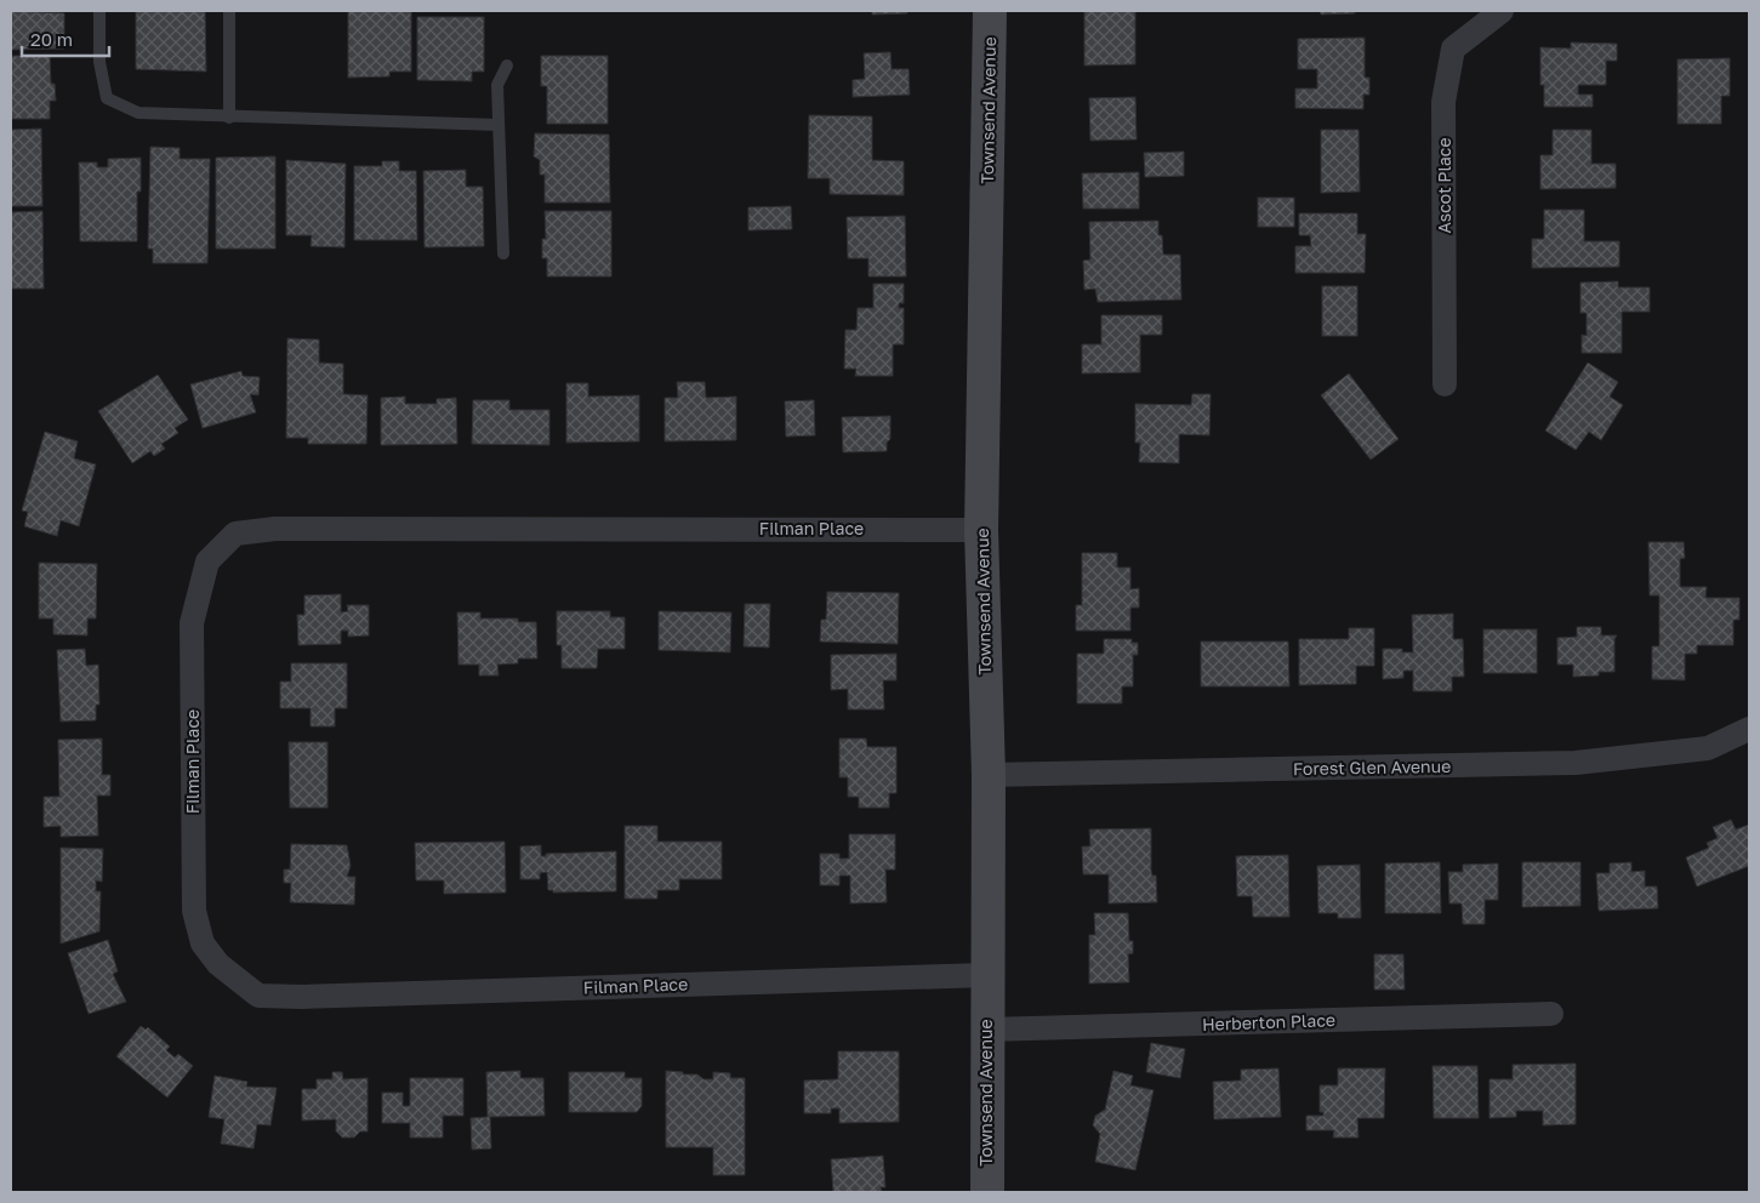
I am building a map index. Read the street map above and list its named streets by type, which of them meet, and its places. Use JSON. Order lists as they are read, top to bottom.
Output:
{
  "streets": {
    "street": [
      "Townsend Avenue",
      "Ascot Place",
      "Filman Place",
      "Forest Glen Avenue",
      "Herberton Place"
    ]
  },
  "crossings": [
    ["Townsend Avenue", "Filman Place"],
    ["Townsend Avenue", "Forest Glen Avenue"],
    ["Townsend Avenue", "Herberton Place"]
  ],
  "scale_bar": "20 m"
}
